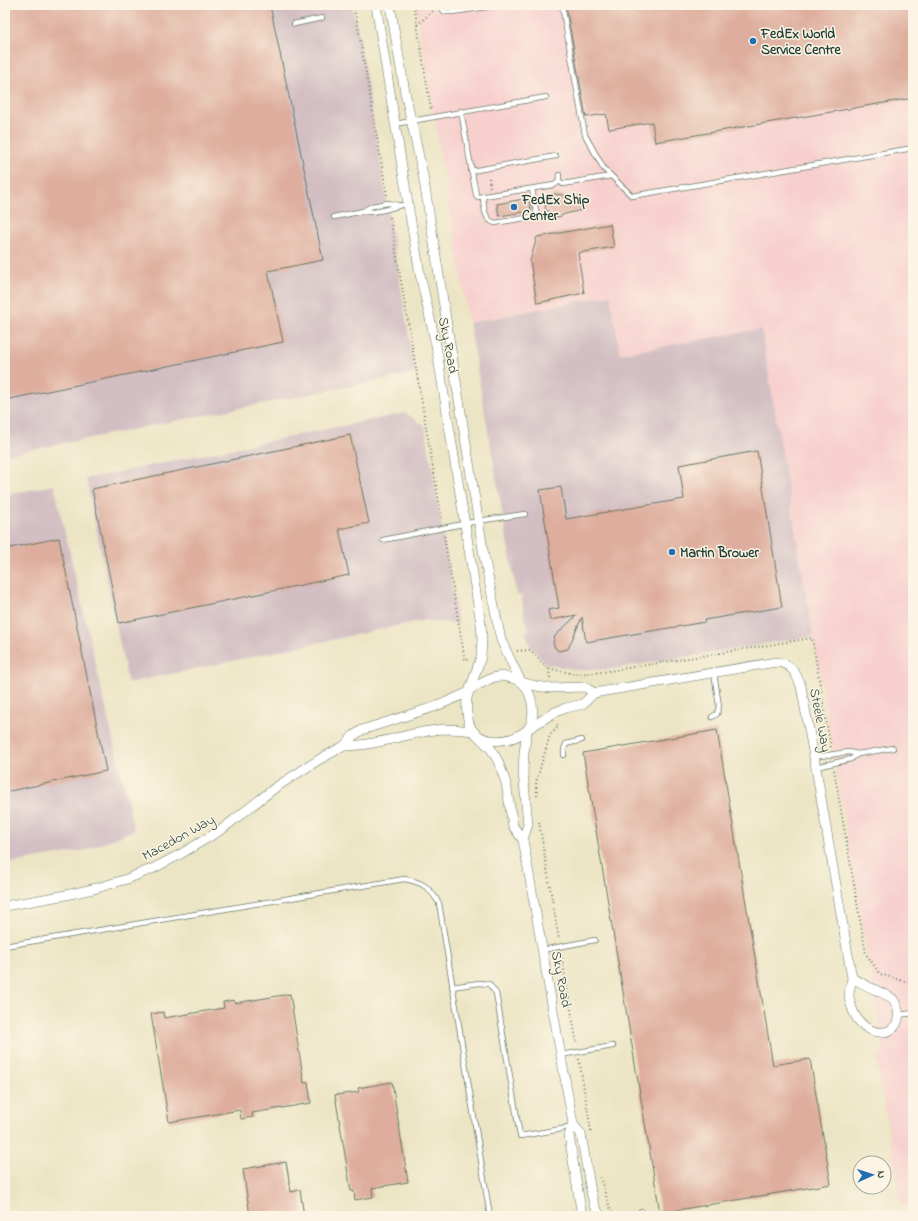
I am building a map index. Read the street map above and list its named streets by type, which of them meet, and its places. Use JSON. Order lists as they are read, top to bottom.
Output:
{
  "streets": {
    "street": ["Sky Road", "Steele Way", "Macedon Way"]
  },
  "crossings": [
    ["Sky Road", "Steele Way"],
    ["Sky Road", "Macedon Way"],
    ["Steele Way", "Macedon Way"]
  ],
  "places": ["FedEx World Service Centre", "FedEx Ship Center", "Martin Brower"],
  "north": "right"
}
